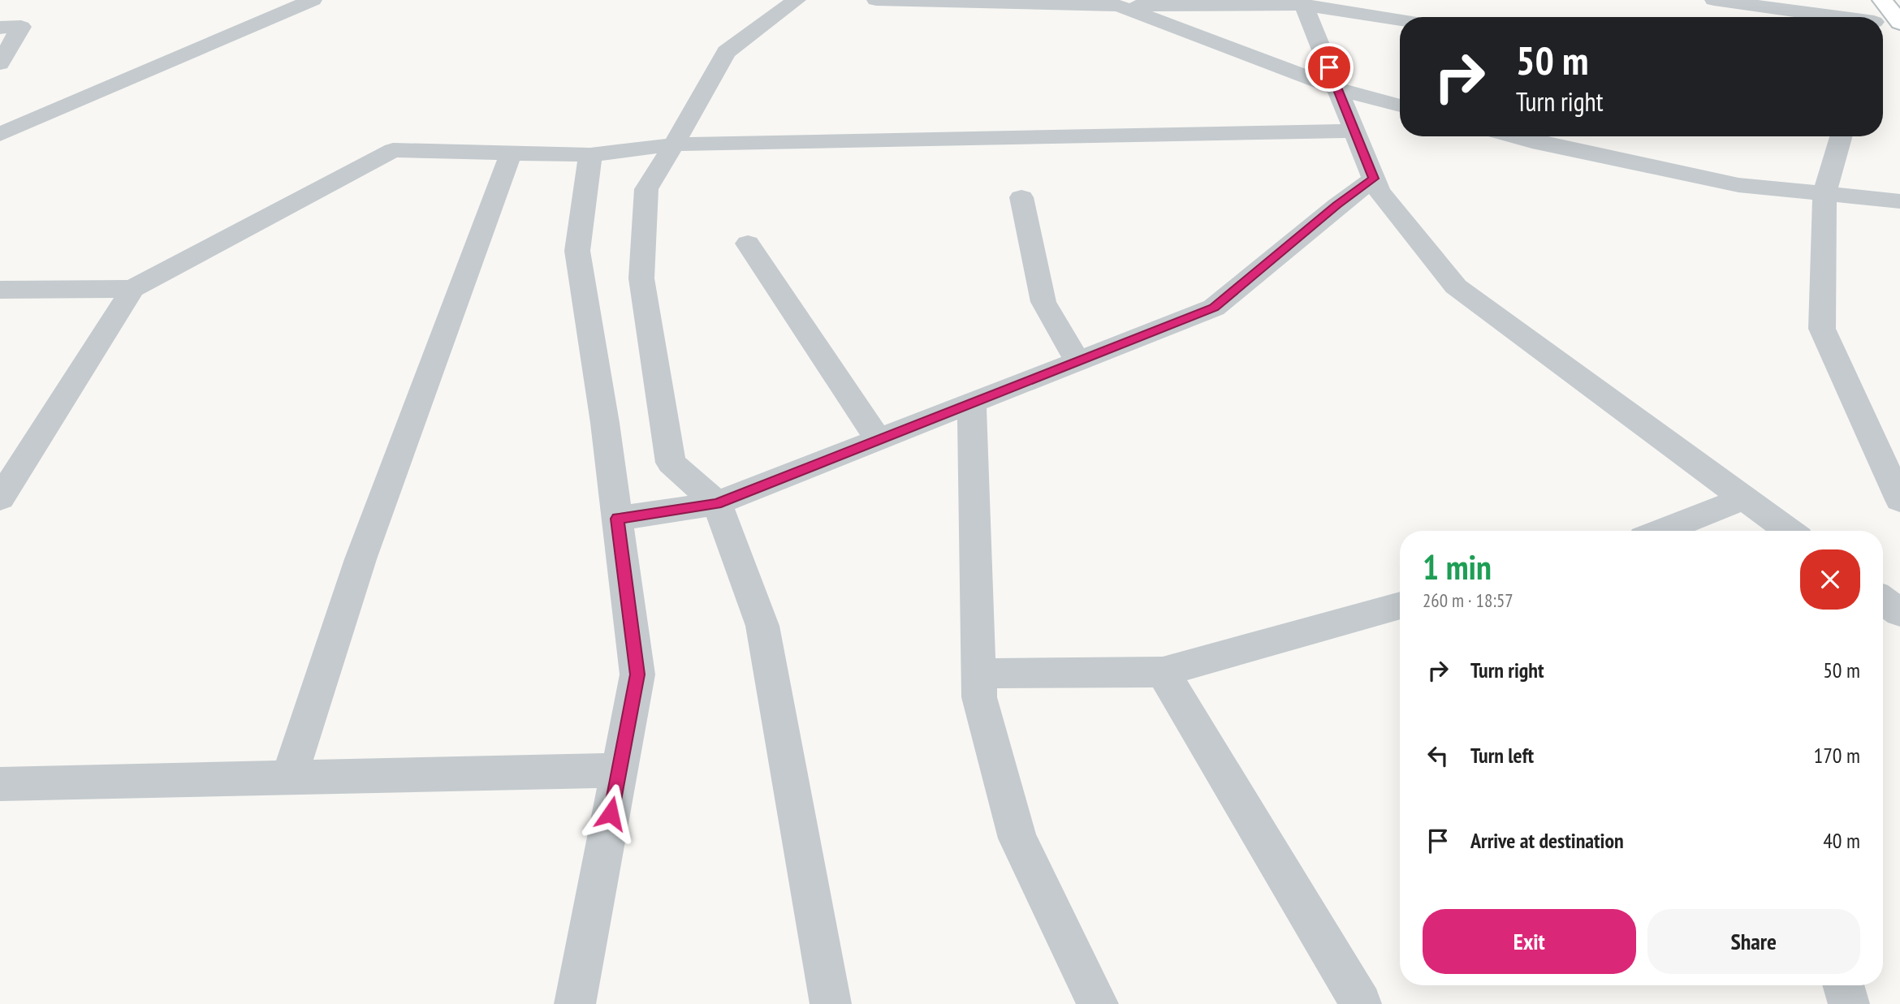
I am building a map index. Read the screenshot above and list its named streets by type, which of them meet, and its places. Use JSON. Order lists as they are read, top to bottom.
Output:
{
  "page": {
    "turn": ["50 m", "Turn right"],
    "heading": ["1 min", "260 m · 18:57"],
    "list": [
      {
        "name": "Turn right",
        "value": "50 m"
      },
      {
        "name": "Turn left",
        "value": "170 m"
      },
      {
        "name": "Arrive at destination",
        "value": "40 m"
      }
    ],
    "buttons": ["Exit", "Share"]
  }
}
